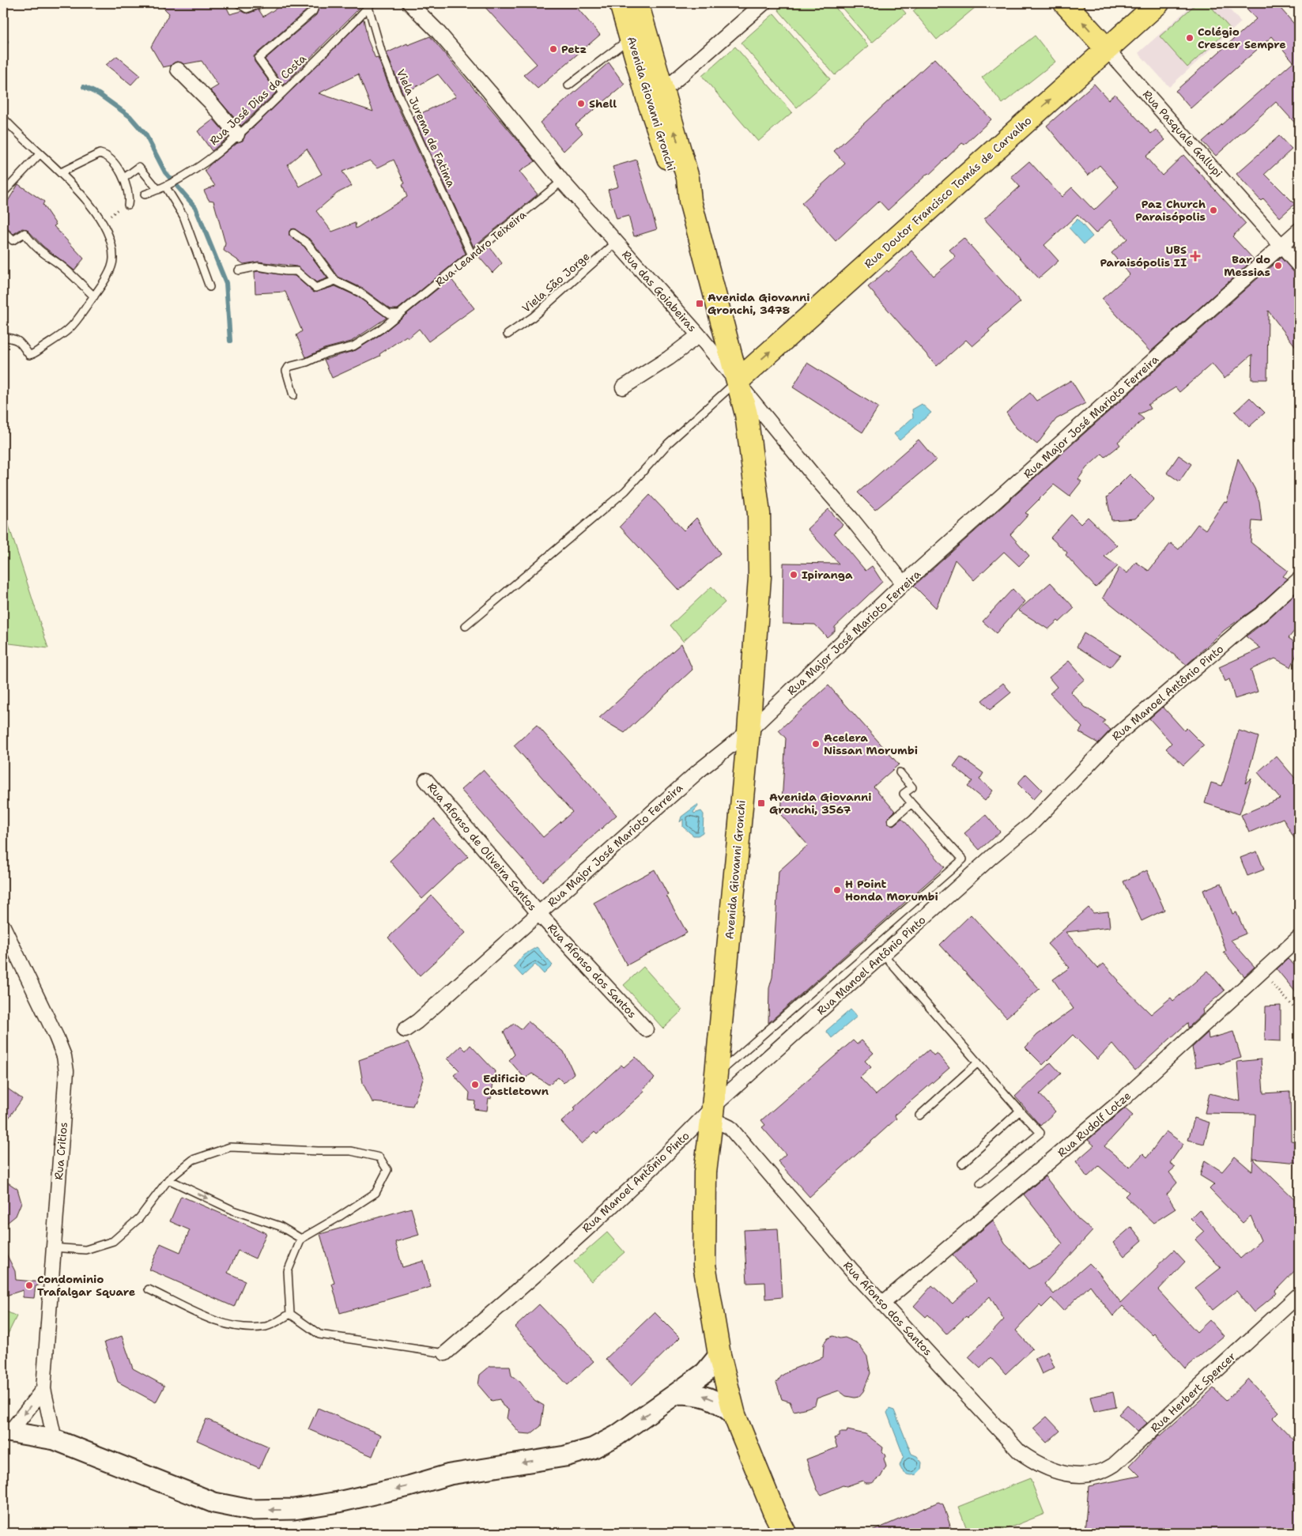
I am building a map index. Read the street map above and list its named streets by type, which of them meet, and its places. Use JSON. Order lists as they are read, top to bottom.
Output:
{
  "streets": {
    "main road": ["Avenida Giovanni Gronchi", "Rua Pasquale Gallupi", "Rua Doutor Francisco Tomás de Carvalho"],
    "street": [
      "Rua das Goiabeiras",
      "Rua Major José Marioto Ferreira",
      "Rua Manoel Antônio Pinto",
      "Rua Afonso de Oliveira Santos",
      "Rua Afonso dos Santos",
      "Rua Rudolf Lotze",
      "Rua Critios",
      "Rua Herbert Spencer"
    ],
    "lane": [
      "Rua José Dias da Costa",
      "Viela Jurema de Fatima",
      "Rua Leandro Teixeira",
      "Viela São Jorge"
    ]
  },
  "crossings": [
    ["Rua José Dias da Costa", "Viela Jurema de Fatima"],
    ["Avenida Giovanni Gronchi", "Rua Doutor Francisco Tomás de Carvalho"],
    ["Avenida Giovanni Gronchi", "Rua das Goiabeiras"],
    ["Avenida Giovanni Gronchi", "Rua Major José Marioto Ferreira"],
    ["Avenida Giovanni Gronchi", "Rua Manoel Antônio Pinto"],
    ["Avenida Giovanni Gronchi", "Rua Afonso dos Santos"],
    ["Viela Jurema de Fatima", "Rua Leandro Teixeira"],
    ["Rua Pasquale Gallupi", "Rua Doutor Francisco Tomás de Carvalho"],
    ["Rua Pasquale Gallupi", "Rua Major José Marioto Ferreira"],
    ["Rua Doutor Francisco Tomás de Carvalho", "Rua das Goiabeiras"],
    ["Rua Leandro Teixeira", "Rua das Goiabeiras"],
    ["Viela São Jorge", "Rua das Goiabeiras"],
    ["Rua das Goiabeiras", "Rua Major José Marioto Ferreira"],
    ["Rua Major José Marioto Ferreira", "Rua Afonso de Oliveira Santos"],
    ["Rua Major José Marioto Ferreira", "Rua Afonso dos Santos"],
    ["Rua Manoel Antônio Pinto", "Rua Afonso dos Santos"],
    ["Rua Afonso de Oliveira Santos", "Rua Afonso dos Santos"],
    ["Rua Afonso dos Santos", "Rua Rudolf Lotze"],
    ["Rua Afonso dos Santos", "Rua Herbert Spencer"]
  ],
  "one_way": ["Rua Doutor Francisco Tomás de Carvalho"],
  "places": {
    "other": [
      "Colégio Crescer Sempre",
      "Petz",
      "Shell",
      "Paz Church Paraisópolis",
      "Bar do Messias",
      "Ipiranga",
      "Acelera Nissan Morumbi",
      "H Point Honda Morumbi",
      "Edificio Castletown",
      "Condominio Trafalgar Square"
    ],
    "health": ["UBS Paraisópolis II"],
    "transit": ["Avenida Giovanni Gronchi, 3478", "Avenida Giovanni Gronchi, 3567"]
  }
}
